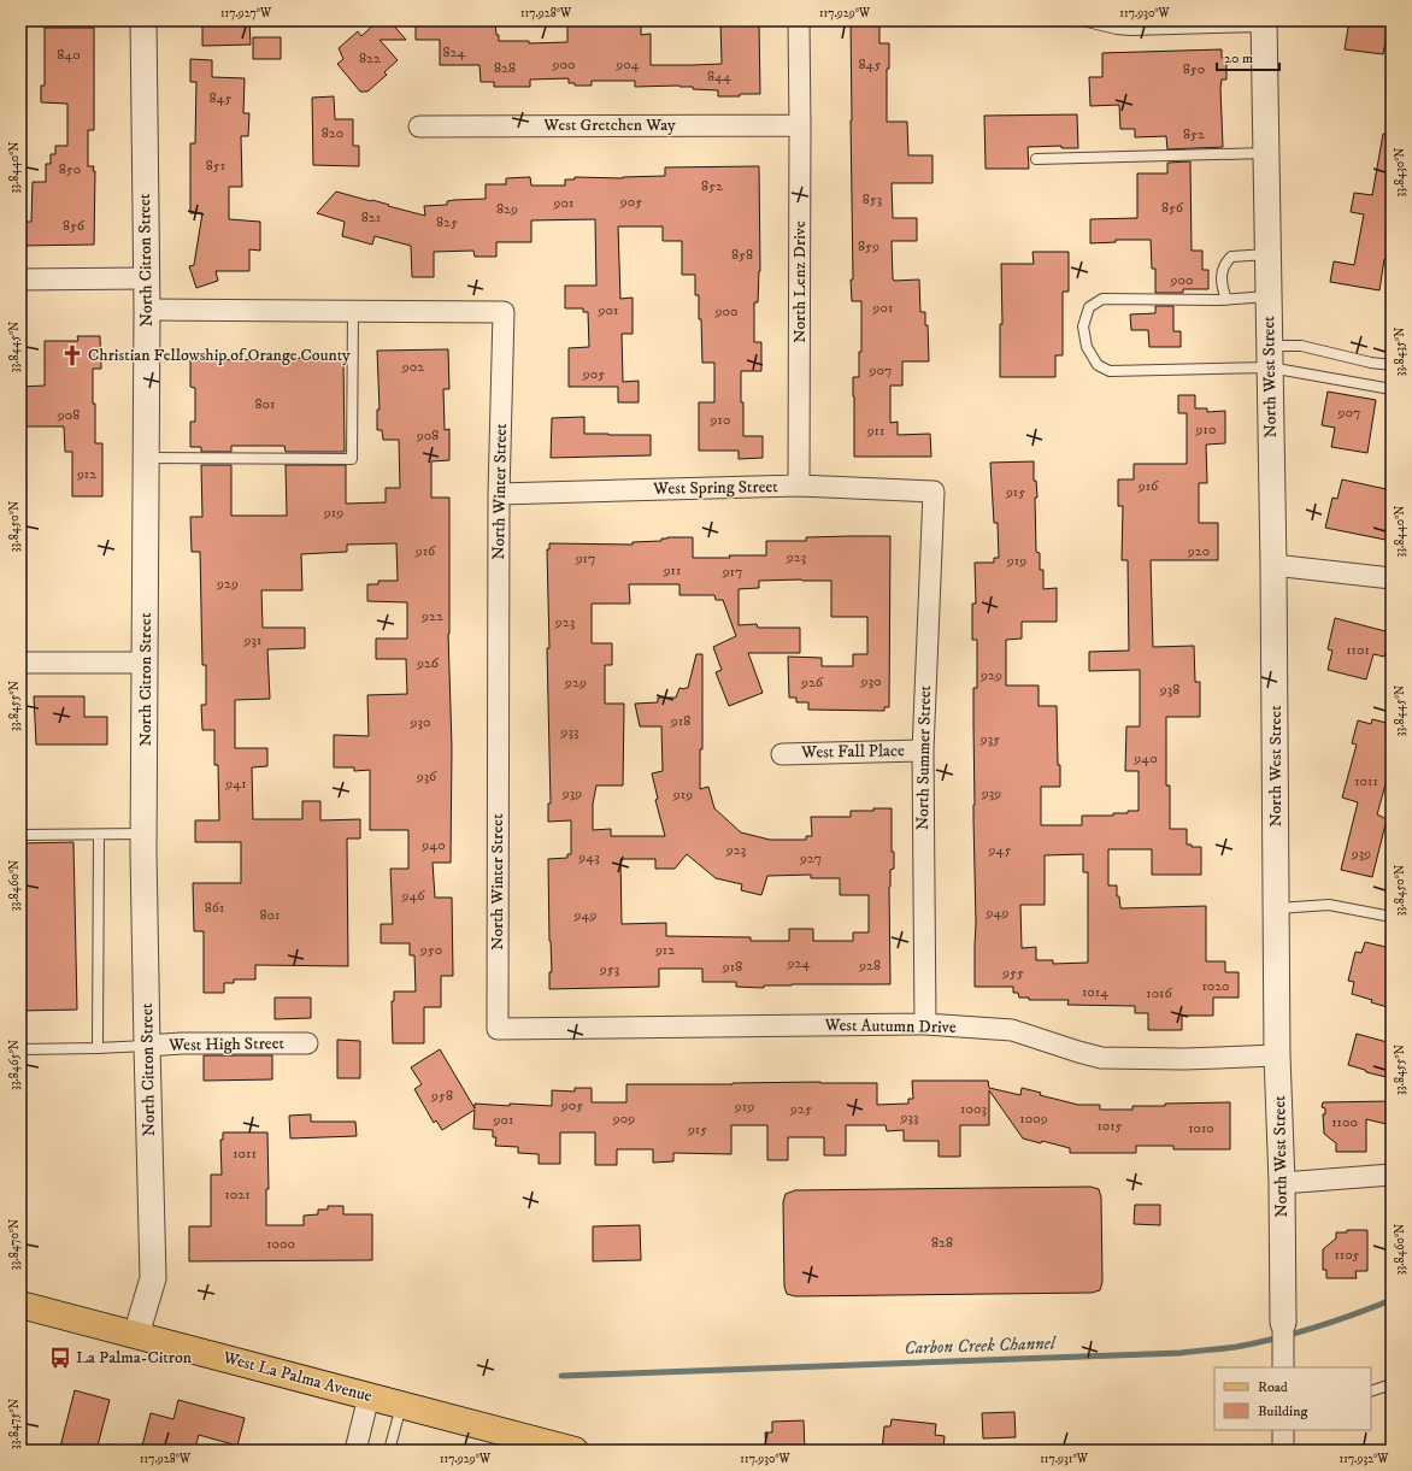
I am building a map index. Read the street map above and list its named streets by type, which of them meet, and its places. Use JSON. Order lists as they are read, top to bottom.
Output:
{
  "streets": {
    "main road": ["West La Palma Avenue"],
    "street": [
      "West Gretchen Way",
      "North Citron Street",
      "North Lenz Drive",
      "North West Street",
      "West Spring Street",
      "North Winter Street",
      "West Fall Place",
      "North Summer Street",
      "West Autumn Drive",
      "West High Street"
    ]
  },
  "crossings": [
    ["West Gretchen Way", "North Lenz Drive"],
    ["North Citron Street", "North Winter Street"],
    ["North Citron Street", "West High Street"],
    ["North Citron Street", "West La Palma Avenue"],
    ["North Lenz Drive", "West Spring Street"],
    ["North West Street", "West Autumn Drive"],
    ["West Spring Street", "North Winter Street"],
    ["West Spring Street", "North Summer Street"],
    ["North Winter Street", "West Autumn Drive"],
    ["West Fall Place", "North Summer Street"],
    ["North Summer Street", "West Autumn Drive"]
  ],
  "water": ["Carbon Creek Channel"],
  "places": {
    "church": ["Christian Fellowship of Orange County"],
    "bus stop": ["La Palma-Citron"]
  },
  "house_numbers": [
    "824",
    "840",
    "822",
    "900",
    "904",
    "845",
    "828",
    "850",
    "844",
    "845",
    "820",
    "852",
    "851",
    "850",
    "852",
    "853",
    "905",
    "901",
    "856",
    "829",
    "821",
    "825",
    "856",
    "859",
    "858",
    "900",
    "901",
    "901",
    "900",
    "902",
    "907",
    "905",
    "801",
    "907",
    "908",
    "910",
    "910",
    "911",
    "908",
    "912",
    "916",
    "915",
    "919",
    "916",
    "920",
    "923",
    "917",
    "919",
    "911",
    "917",
    "929",
    "922",
    "923",
    "931",
    "1101",
    "926",
    "929",
    "930",
    "929",
    "926",
    "938",
    "918",
    "930",
    "933",
    "935",
    "940",
    "936",
    "1011",
    "941",
    "939",
    "939",
    "919",
    "940",
    "923",
    "945",
    "939",
    "943",
    "927",
    "946",
    "861",
    "949",
    "801",
    "949",
    "950",
    "912",
    "924",
    "928",
    "918",
    "953",
    "955",
    "1020",
    "1014",
    "1016",
    "958",
    "905",
    "919",
    "925",
    "1003",
    "933",
    "909",
    "1009",
    "901",
    "1100",
    "1015",
    "1010",
    "915",
    "1011",
    "1021",
    "828",
    "1000",
    "1105"
  ],
  "legend": ["Road", "Building"],
  "scale_bar": "20 m",
  "coordinates": [
    "117.927°W",
    "117.928°W",
    "117.929°W",
    "117.930°W",
    "33.8440°N",
    "33.8430°N",
    "33.8445°N",
    "33.8435°N",
    "33.8450°N",
    "33.8455°N",
    "33.8460°N",
    "33.8465°N",
    "33.8470°N",
    "33.8475°N",
    "117.931°W",
    "117.932°W"
  ]
}
